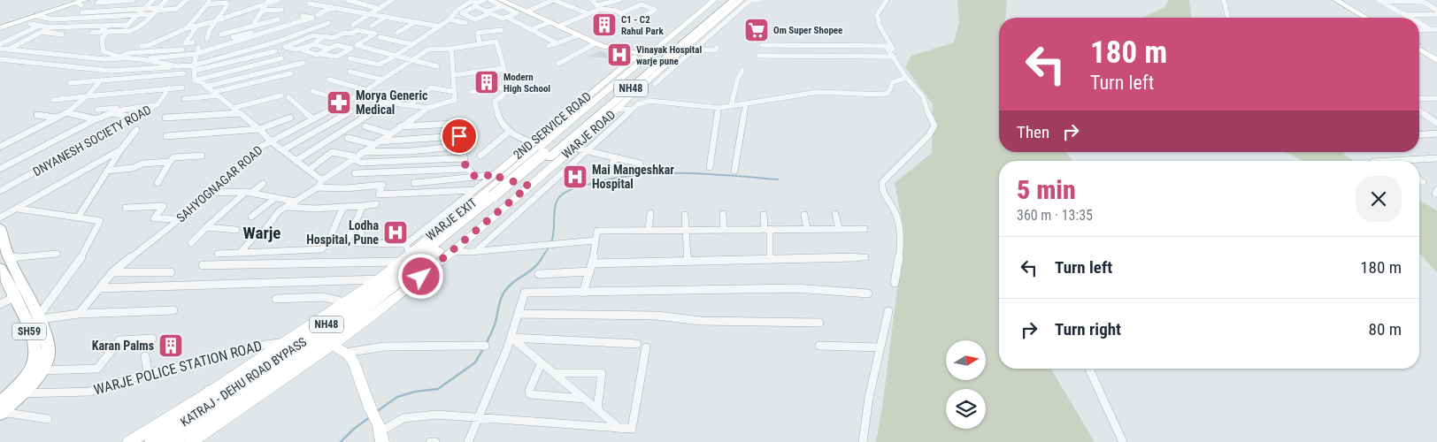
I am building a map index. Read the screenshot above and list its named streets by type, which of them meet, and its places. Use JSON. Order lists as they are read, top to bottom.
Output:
{
  "streets": {
    "highway": ["NH48", "KATRAJ - DEHU ROAD BYPASS"],
    "main road": ["SH59"],
    "street": [
      "2ND SERVICE ROAD",
      "WARJE ROAD",
      "DNYANESH SOCIETY ROAD",
      "SAHYOGNAGAR ROAD",
      "WARJE EXIT",
      "WARJE POLICE STATION ROAD"
    ]
  },
  "crossings": [
    ["2ND SERVICE ROAD", "WARJE ROAD"],
    ["2ND SERVICE ROAD", "WARJE EXIT"],
    ["WARJE ROAD", "WARJE EXIT"],
    ["WARJE ROAD", "KATRAJ - DEHU ROAD BYPASS"],
    ["WARJE EXIT", "WARJE POLICE STATION ROAD"],
    ["WARJE EXIT", "KATRAJ - DEHU ROAD BYPASS"],
    ["SH59", "WARJE POLICE STATION ROAD"]
  ],
  "districts": ["Warje"],
  "places": {
    "building": ["C1 - C2 Rahul Park", "Modern High School", "Karan Palms"],
    "supermarket": ["Om Super Shopee"],
    "hospital": ["Vinayak Hospital warje pune", "Mai Mangeshkar Hospital", "Lodha Hospital, Pune"],
    "pharmacy": ["Morya Generic Medical"]
  },
  "north": "right",
  "page": {
    "turn": ["180 m", "Turn left"],
    "then": "Then",
    "heading": ["5 min", "360 m · 13:35"],
    "list": [
      {
        "name": "Turn left",
        "value": "180 m"
      },
      {
        "name": "Turn right",
        "value": "80 m"
      }
    ]
  }
}
